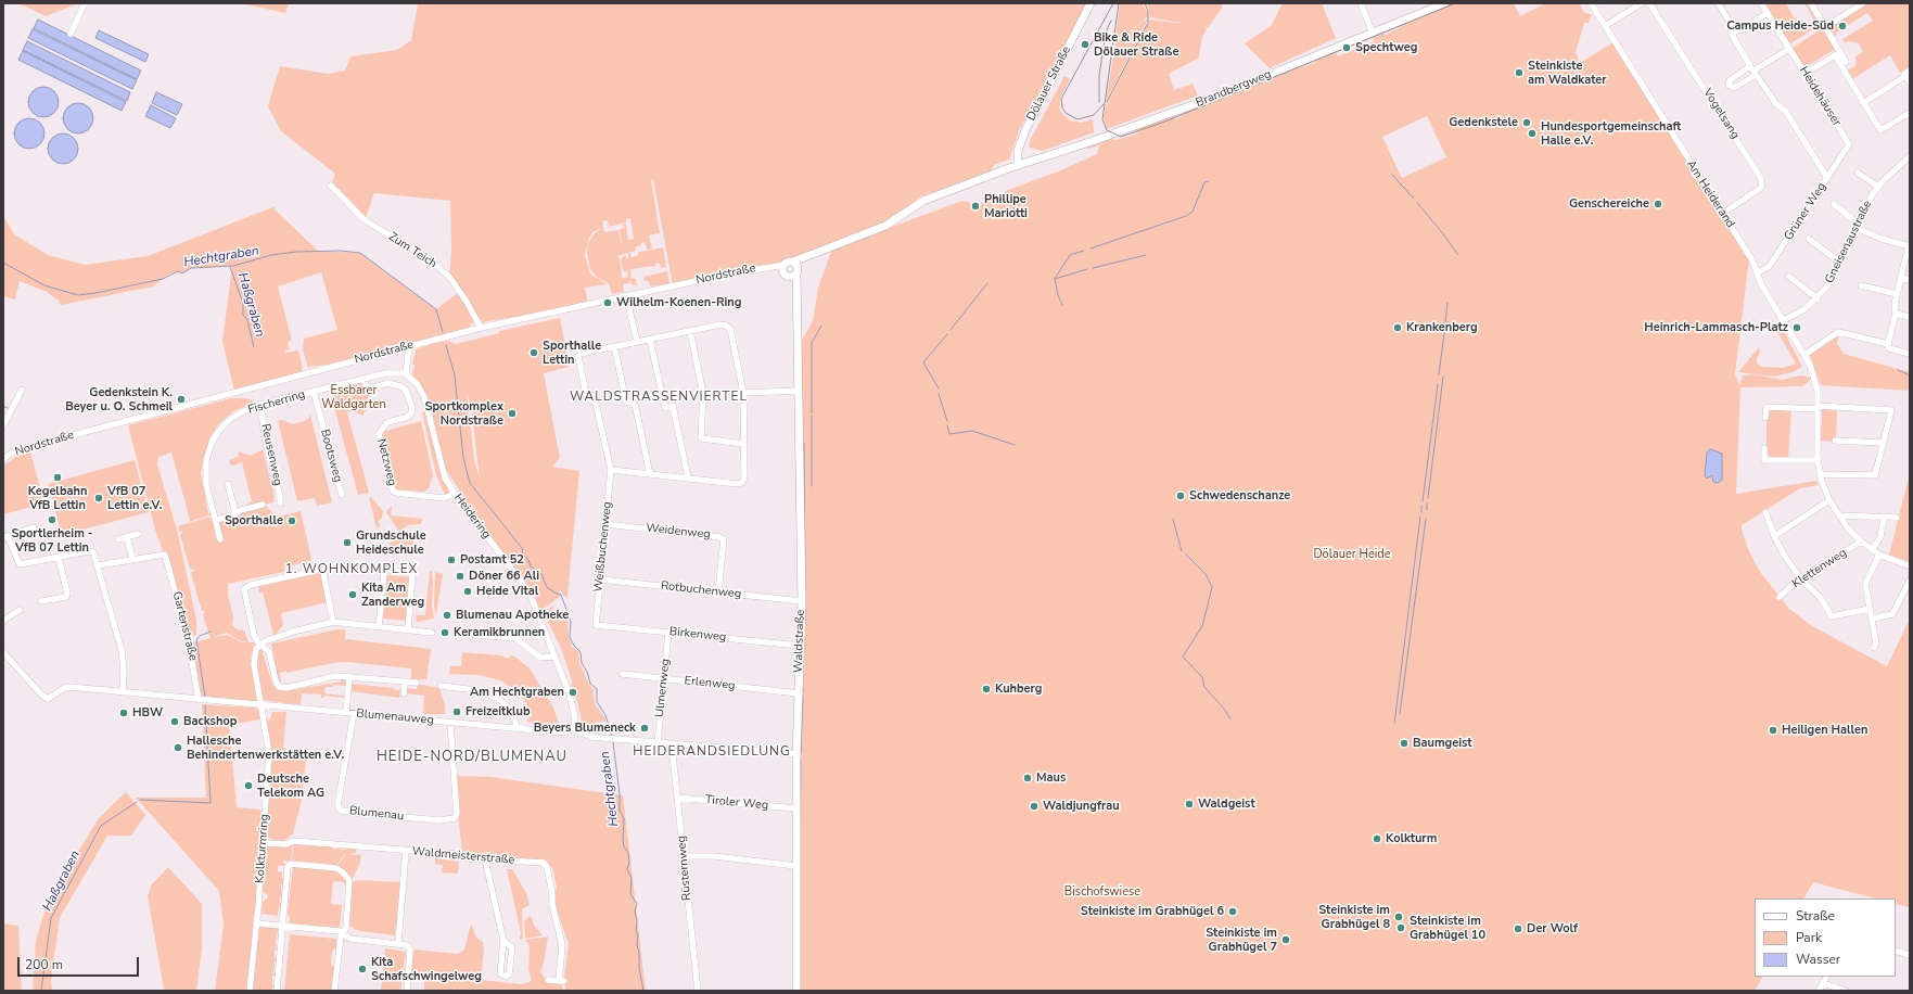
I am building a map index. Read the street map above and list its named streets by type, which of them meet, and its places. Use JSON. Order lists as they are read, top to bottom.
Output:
{
  "streets": {
    "main road": [
      "Dölauer Straße",
      "Brandbergweg",
      "Nordstraße",
      "Waldstraße"
    ],
    "street": [
      "Heidehäuser",
      "Vogelsang",
      "Am Heiderand",
      "Grüner Weg",
      "Gneisenaustraße",
      "Zum Teich",
      "Fischerring",
      "Reusenweg",
      "Bootsweg",
      "Netzweg",
      "Heidering",
      "Weidenweg",
      "Weißbuchenweg",
      "Klettenweg",
      "Rotbuchenweg",
      "Gartenstraße",
      "Birkenweg",
      "Erlenweg",
      "Ulmenweg",
      "Blumenauweg",
      "Tiroler Weg",
      "Blumenau",
      "Kolkturmring",
      "Waldmeisterstraße",
      "Rüsternweg"
    ]
  },
  "crossings": [
    ["Dölauer Straße", "Brandbergweg"],
    ["Dölauer Straße", "Nordstraße"],
    ["Brandbergweg", "Nordstraße"],
    ["Heidehäuser", "Grüner Weg"],
    ["Vogelsang", "Am Heiderand"],
    ["Am Heiderand", "Grüner Weg"],
    ["Am Heiderand", "Gneisenaustraße"],
    ["Zum Teich", "Nordstraße"],
    ["Nordstraße", "Waldstraße"],
    ["Fischerring", "Reusenweg"],
    ["Fischerring", "Bootsweg"],
    ["Fischerring", "Netzweg"],
    ["Fischerring", "Heidering"],
    ["Netzweg", "Heidering"],
    ["Heidering", "Blumenauweg"],
    ["Weidenweg", "Weißbuchenweg"],
    ["Weidenweg", "Rotbuchenweg"],
    ["Weißbuchenweg", "Rotbuchenweg"],
    ["Weißbuchenweg", "Birkenweg"],
    ["Rotbuchenweg", "Waldstraße"],
    ["Gartenstraße", "Blumenauweg"],
    ["Birkenweg", "Waldstraße"],
    ["Birkenweg", "Ulmenweg"],
    ["Waldstraße", "Erlenweg"],
    ["Waldstraße", "Blumenauweg"],
    ["Waldstraße", "Tiroler Weg"],
    ["Erlenweg", "Ulmenweg"],
    ["Ulmenweg", "Blumenauweg"],
    ["Blumenauweg", "Blumenau"],
    ["Blumenauweg", "Kolkturmring"],
    ["Blumenauweg", "Rüsternweg"],
    ["Tiroler Weg", "Rüsternweg"],
    ["Kolkturmring", "Waldmeisterstraße"]
  ],
  "districts": [
    "WALDSTRASSENVIERTEL",
    "1. WOHNKOMPLEX",
    "HEIDERANDSIEDLUNG",
    "HEIDE-NORD/BLUMENAU"
  ],
  "water": ["Hechtgraben", "Haßgraben"],
  "parks": ["Essbarer Waldgarten", "Dölauer Heide", "Bischofswiese"],
  "places": [
    "Campus Heide-Süd",
    "Bike & Ride Dölauer Straße",
    "Spechtweg",
    "Steinkiste am Waldkater",
    "Gedenkstele",
    "Hundesportgemeinschaft Halle e.V.",
    "Genschereiche",
    "Phillipe Mariotti",
    "Wilhelm-Koenen-Ring",
    "Krankenberg",
    "Heinrich-Lammasch-Platz",
    "Sporthalle Lettin",
    "Gedenkstein K. Beyer u. O. Schmeil",
    "Sportkomplex Nordstraße",
    "Kegelbahn VfB Lettin",
    "Schwedenschanze",
    "VfB 07 Lettin e.V.",
    "Sportlerheim - VfB 07 Lettin",
    "Sporthalle",
    "Grundschule Heideschule",
    "Postamt 52",
    "Döner 66 Ali",
    "Heide Vital",
    "Kita Am Zanderweg",
    "Blumenau Apotheke",
    "Keramikbrunnen",
    "Kuhberg",
    "Am Hechtgraben",
    "Freizeitklub",
    "HBW",
    "Backshop",
    "Beyers Blumeneck",
    "Heiligen Hallen",
    "Baumgeist",
    "Hallesche Behindertenwerkstätten e.V.",
    "Maus",
    "Deutsche Telekom AG",
    "Waldgeist",
    "Waldjungfrau",
    "Kolkturm",
    "Steinkiste im Grabhügel 6",
    "Steinkiste im Grabhügel 8",
    "Steinkiste im Grabhügel 10",
    "Der Wolf",
    "Steinkiste im Grabhügel 7",
    "Kita Schafschwingelweg"
  ],
  "legend": ["Straße", "Park", "Wasser"],
  "scale_bar": "200 m"
}
